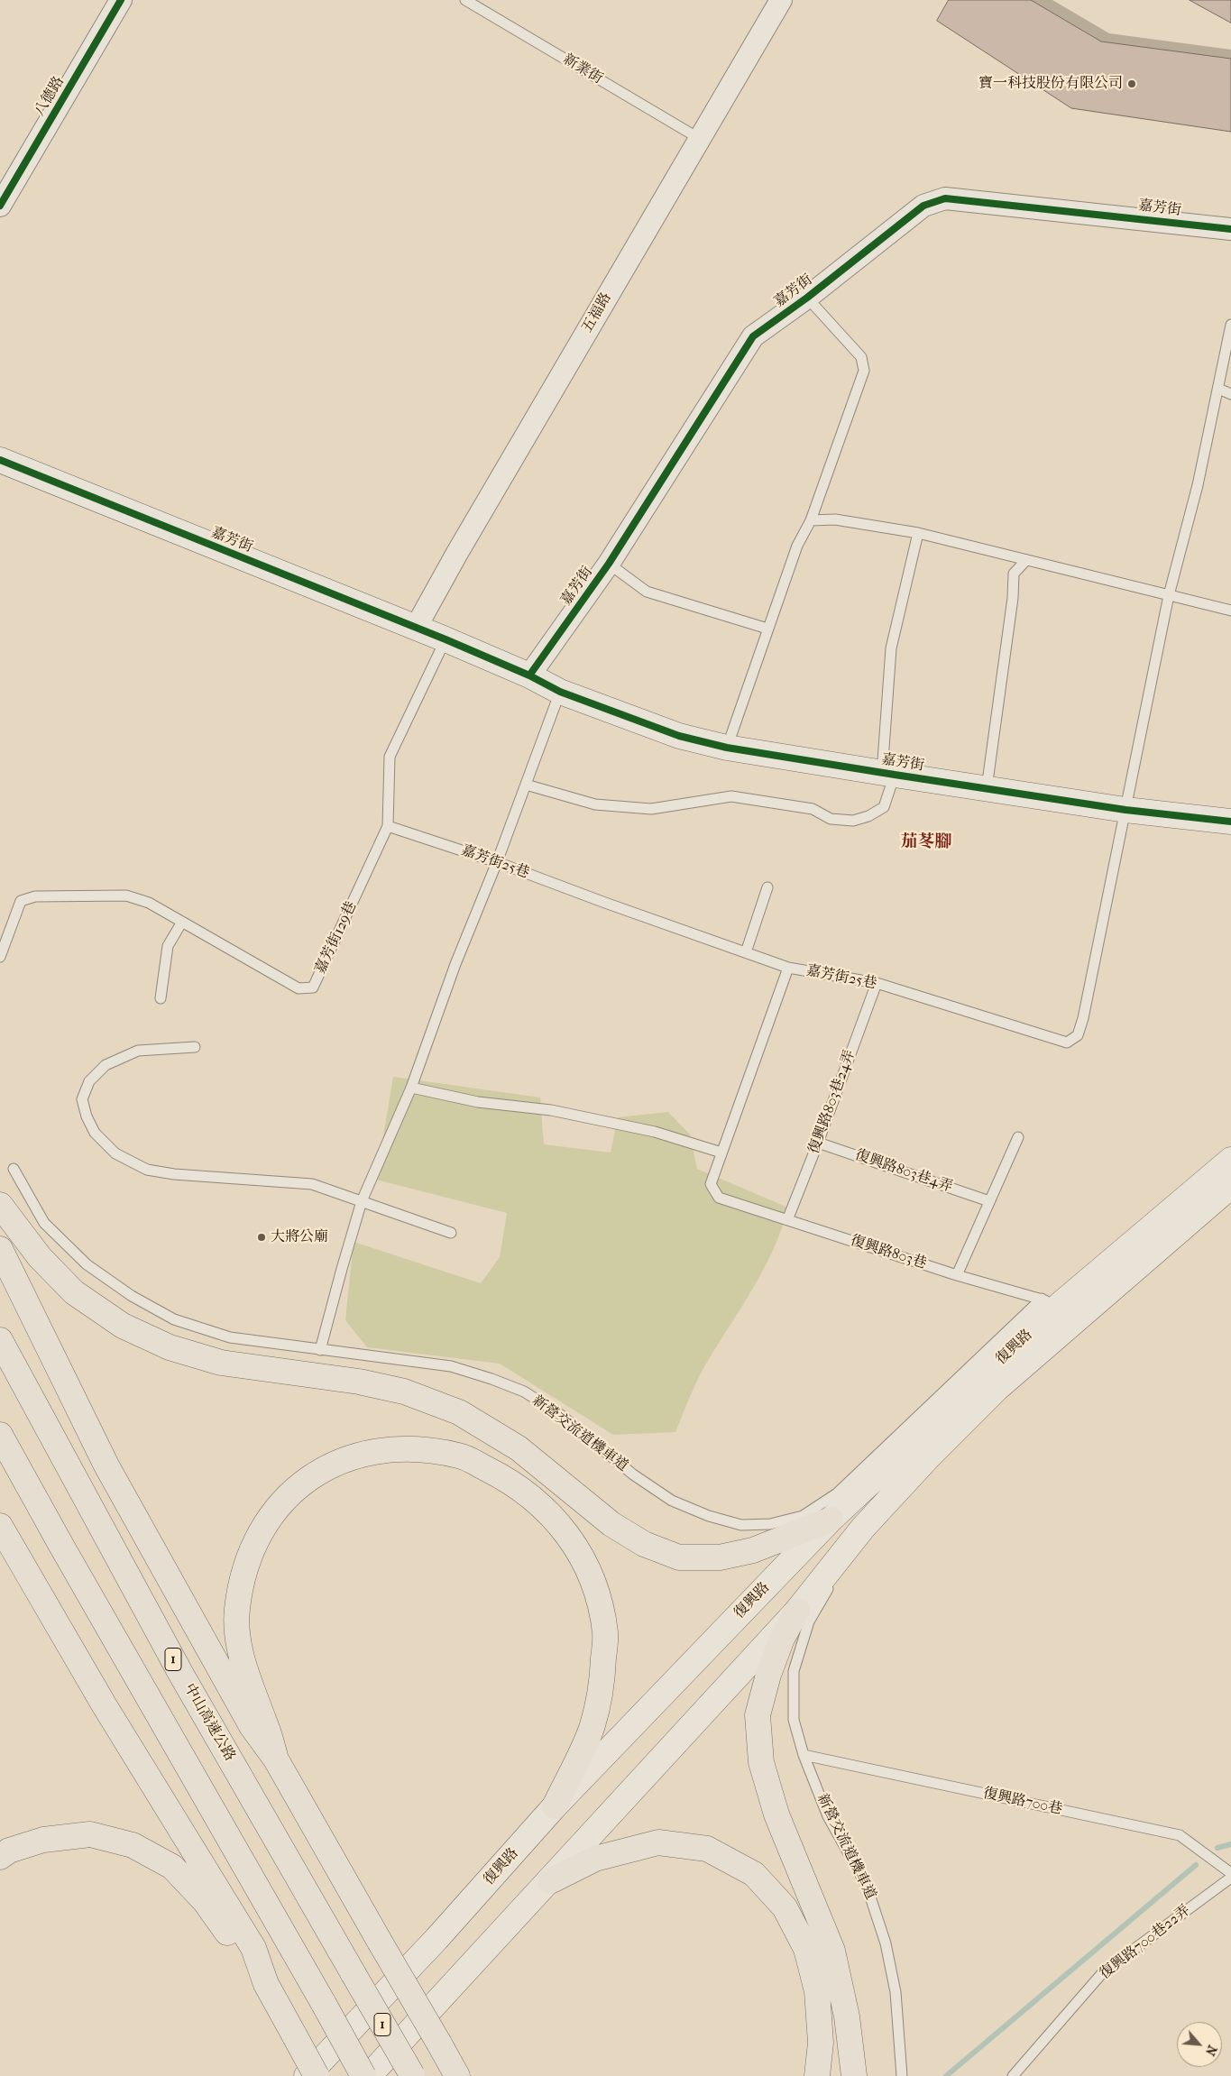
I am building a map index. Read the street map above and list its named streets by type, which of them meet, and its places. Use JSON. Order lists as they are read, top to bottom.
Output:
{
  "streets": {
    "highway": ["1", "中山高速公路"],
    "main road": ["嘉芳街", "復興路"],
    "street": ["八德路", "五福路"],
    "lane": [
      "新業街",
      "嘉芳街25巷",
      "嘉芳街129巷",
      "復興路803巷24弄",
      "復興路803巷4弄",
      "復興路803巷",
      "新營交流道機車道",
      "復興路700巷",
      "復興路700巷22弄"
    ]
  },
  "crossings": [
    ["新業街", "五福路"],
    ["嘉芳街", "五福路"],
    ["嘉芳街", "嘉芳街25巷"],
    ["嘉芳街", "嘉芳街129巷"],
    ["嘉芳街25巷", "嘉芳街129巷"],
    ["嘉芳街25巷", "復興路803巷24弄"],
    ["復興路803巷24弄", "復興路803巷4弄"],
    ["復興路803巷24弄", "復興路803巷"],
    ["復興路803巷", "復興路"],
    ["復興路803巷", "新營交流道機車道"],
    ["復興路", "新營交流道機車道"],
    ["新營交流道機車道", "復興路700巷"]
  ],
  "districts": ["茄苳腳"],
  "places": ["寶一科技股份有限公司", "大將公廟"],
  "north": "bottom right"
}
